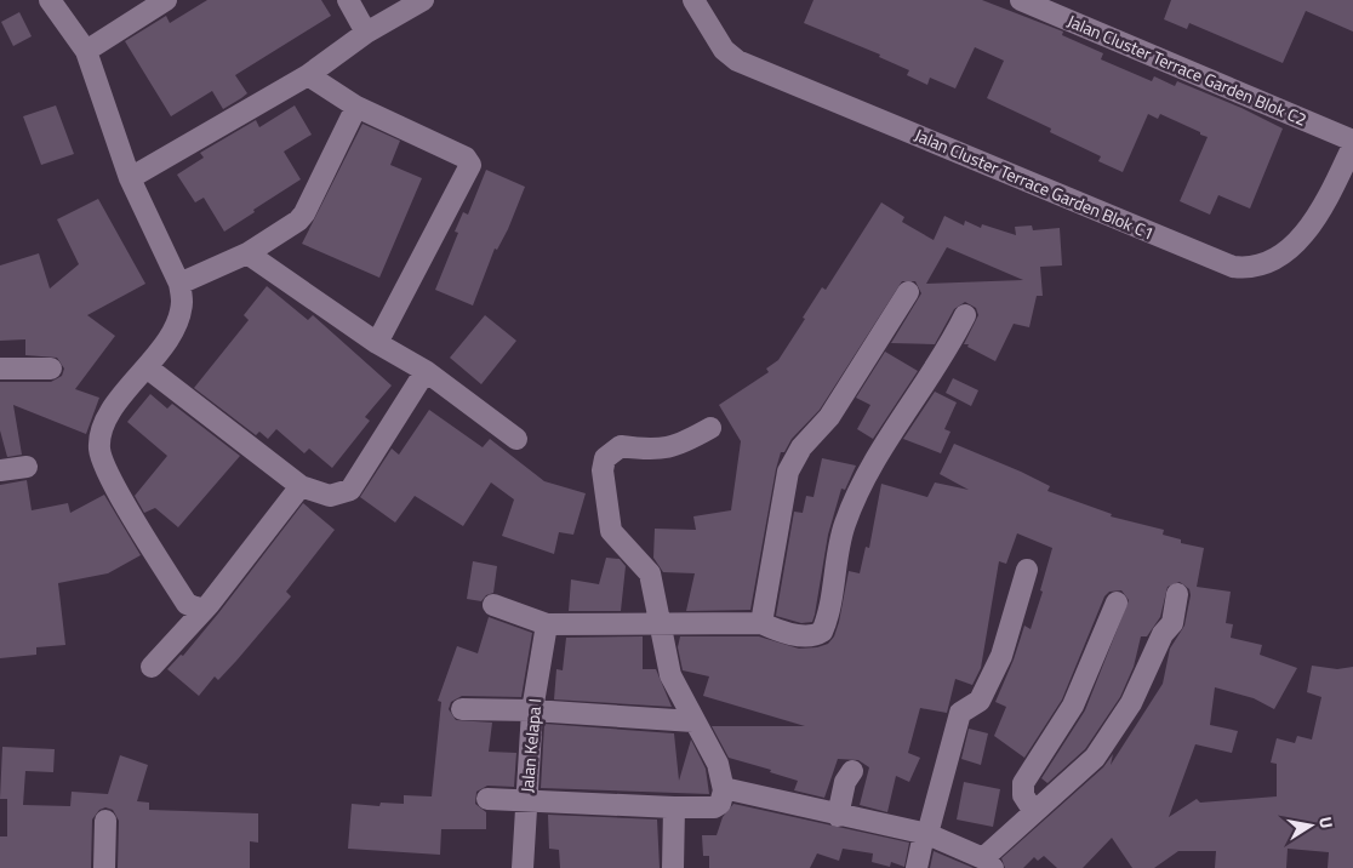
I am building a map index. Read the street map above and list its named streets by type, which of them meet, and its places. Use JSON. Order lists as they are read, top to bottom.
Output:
{
  "streets": {
    "street": ["Jalan Cluster Terrace Garden Blok C2", "Jalan Cluster Terrace Garden Blok C1", "Jalan Kelapa I"]
  },
  "north": "right"
}
